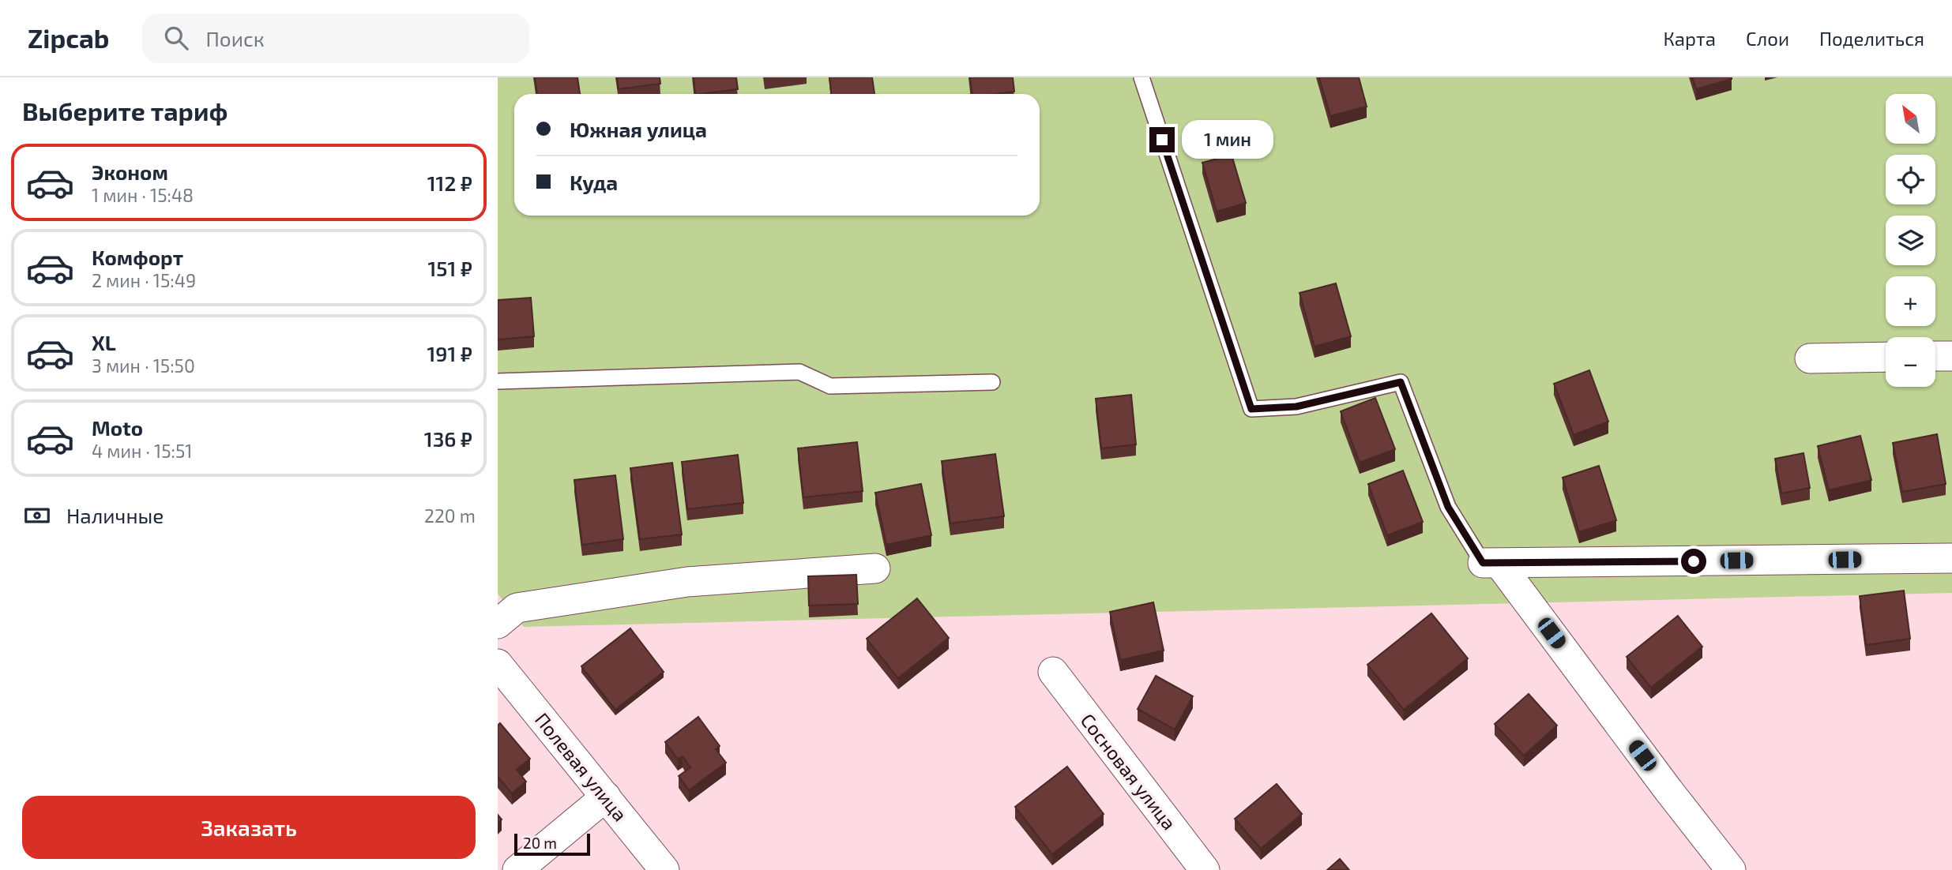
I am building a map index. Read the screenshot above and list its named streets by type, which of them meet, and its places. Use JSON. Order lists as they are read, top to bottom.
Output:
{
  "streets": {
    "street": ["Полевая улица", "Сосновая улица"]
  },
  "scale_bar": "20 m",
  "north": "top left",
  "page": {
    "header": "Zipcab",
    "search": "Поиск",
    "nav": ["Карта", "Слои", "Поделиться"],
    "heading": "Выберите тариф",
    "map_buttons": ["+", "−"],
    "banner": ["Южная улица", "Куда"],
    "bubble": "1 мин",
    "list": [
      {
        "name": "Эконом",
        "note": "1 мин · 15:48",
        "value": "112 ₽"
      },
      {
        "name": "Комфорт",
        "note": "2 мин · 15:49",
        "value": "151 ₽"
      },
      {
        "name": "XL",
        "note": "3 мин · 15:50",
        "value": "191 ₽"
      },
      {
        "name": "Moto",
        "note": "4 мин · 15:51",
        "value": "136 ₽"
      }
    ],
    "pay": ["Наличные", "220 m"],
    "buttons": "Заказать",
    "scale": "20 m"
  }
}
